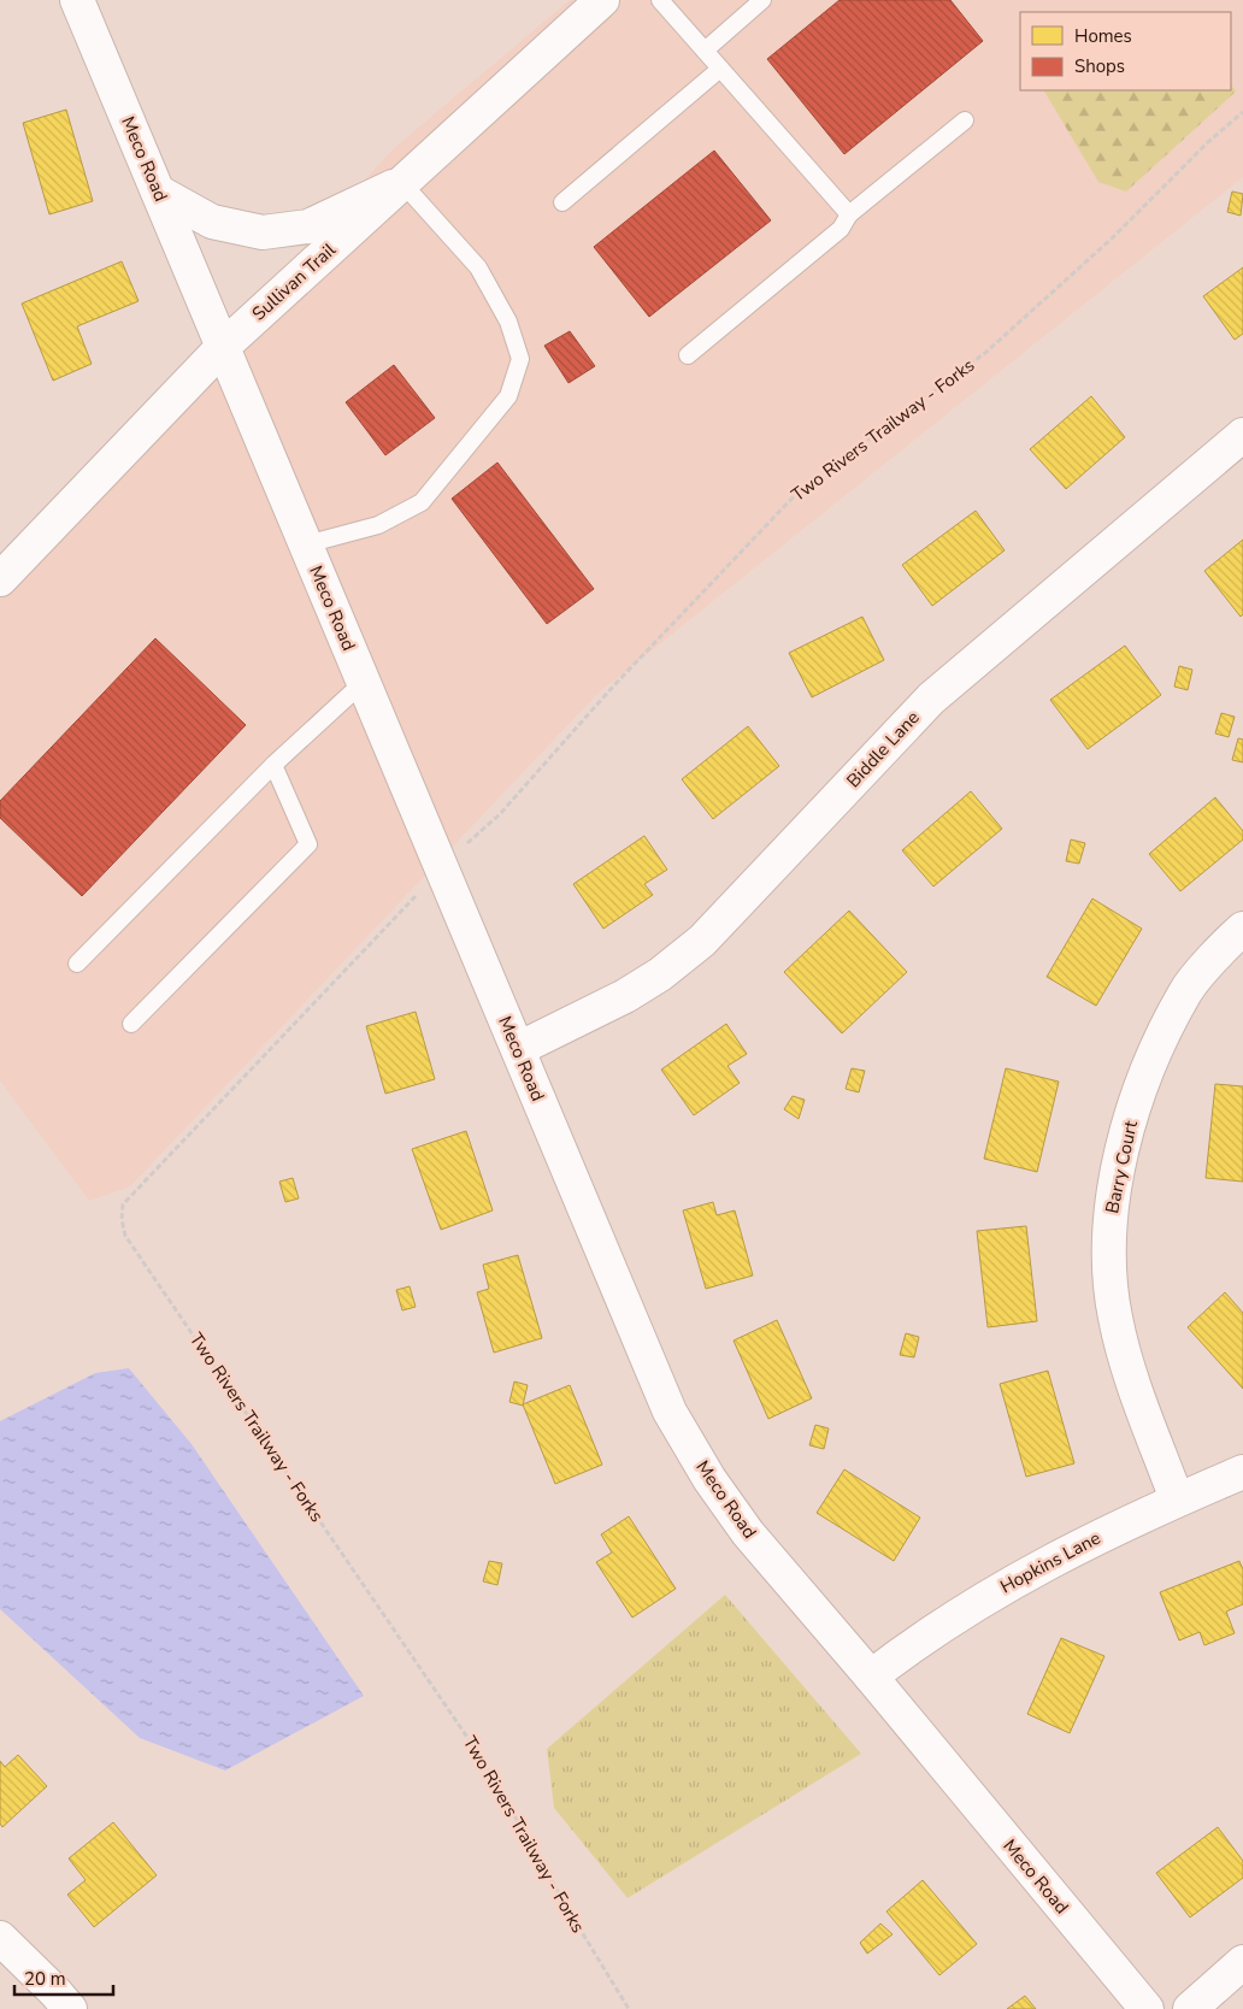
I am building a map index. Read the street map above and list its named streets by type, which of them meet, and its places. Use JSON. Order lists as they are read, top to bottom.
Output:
{
  "streets": {
    "street": [
      "Meco Road",
      "Sullivan Trail",
      "Biddle Lane",
      "Barry Court",
      "Hopkins Lane"
    ],
    "path": ["Two Rivers Trailway - Forks"]
  },
  "crossings": [
    ["Meco Road", "Sullivan Trail"],
    ["Meco Road", "Biddle Lane"],
    ["Meco Road", "Hopkins Lane"],
    ["Barry Court", "Hopkins Lane"]
  ],
  "legend": ["Homes", "Shops"],
  "scale_bar": "20 m"
}
